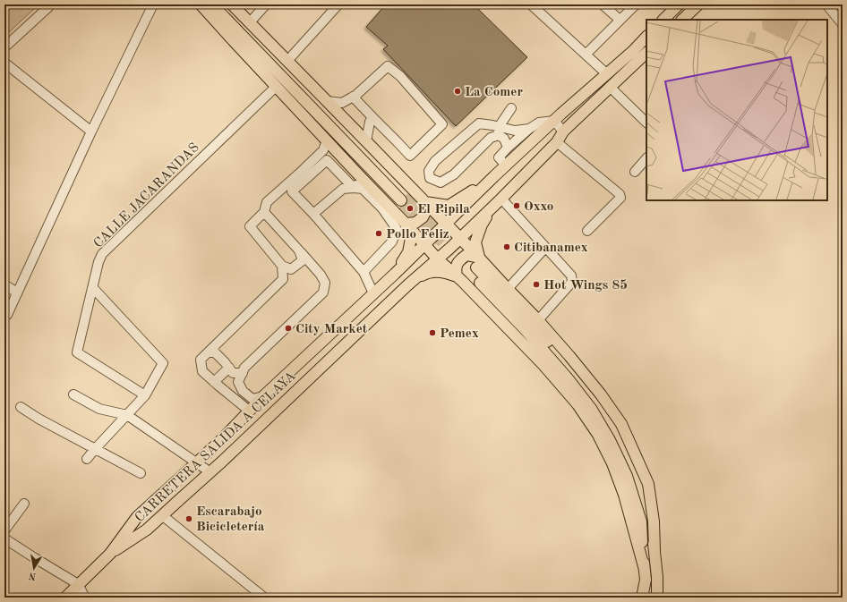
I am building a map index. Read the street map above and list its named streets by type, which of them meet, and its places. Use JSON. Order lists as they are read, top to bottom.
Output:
{
  "streets": {
    "main road": ["CARRETERA SALIDA A CELAYA"],
    "street": ["CALLE JACARANDAS"]
  },
  "places": [
    "La Comer",
    "Oxxo",
    "El Pipila",
    "Pollo Feliz",
    "Citibanamex",
    "Hot Wings 85",
    "City Market",
    "Pemex",
    "Escarabajo Bicicletería"
  ],
  "north": "bottom"
}
